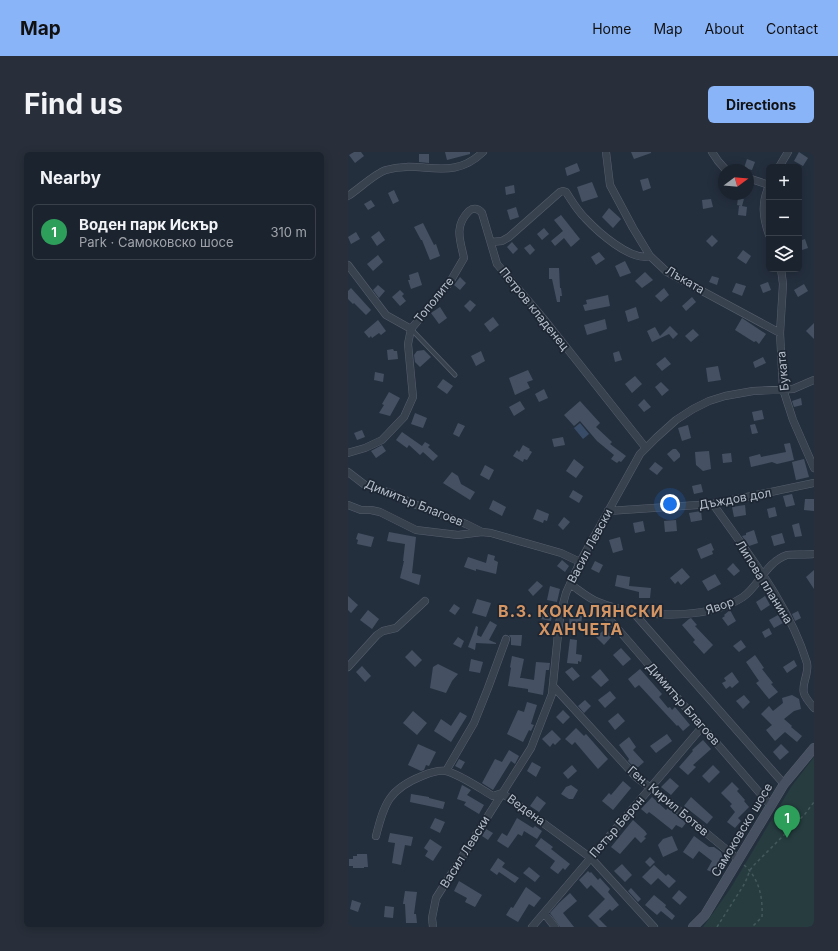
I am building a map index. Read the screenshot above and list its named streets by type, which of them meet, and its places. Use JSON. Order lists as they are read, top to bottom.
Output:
{
  "streets": {
    "main road": ["Самоковско шосе"],
    "street": [
      "Лъката",
      "Тополите",
      "Петров кладенец",
      "Буката",
      "Дъждов дол",
      "Димитър Благоев",
      "Васил Левски",
      "Липова планина",
      "Явор",
      "Ген. Кирил Ботев",
      "Ведена",
      "Петър Берон"
    ]
  },
  "crossings": [
    ["Лъката", "Буката"],
    ["Тополите", "Петров кладенец"],
    ["Петров кладенец", "Васил Левски"],
    ["Буката", "Васил Левски"],
    ["Дъждов дол", "Васил Левски"],
    ["Дъждов дол", "Липова планина"],
    ["Димитър Благоев", "Васил Левски"],
    ["Димитър Благоев", "Явор"],
    ["Димитър Благоев", "Петър Берон"],
    ["Димитър Благоев", "Самоковско шосе"],
    ["Васил Левски", "Ген. Кирил Ботев"],
    ["Васил Левски", "Ведена"],
    ["Липова планина", "Явор"],
    ["Ген. Кирил Ботев", "Петър Берон"],
    ["Ген. Кирил Ботев", "Самоковско шосе"],
    ["Ведена", "Петър Берон"]
  ],
  "districts": ["В.З. КОКАЛЯНСКИ ХАНЧЕТА"],
  "north": "right",
  "page": {
    "header": "Map",
    "nav": [
      "Home",
      "Map",
      "About",
      "Contact"
    ],
    "buttons": "Directions",
    "title": "Find us",
    "heading": "Nearby",
    "map_buttons": ["+", "−"],
    "list": [
      {
        "mark": "1",
        "name": "Воден парк Искър",
        "note": "Park · Самоковско шосе",
        "value": "310 m"
      }
    ],
    "pins": "1"
  }
}
